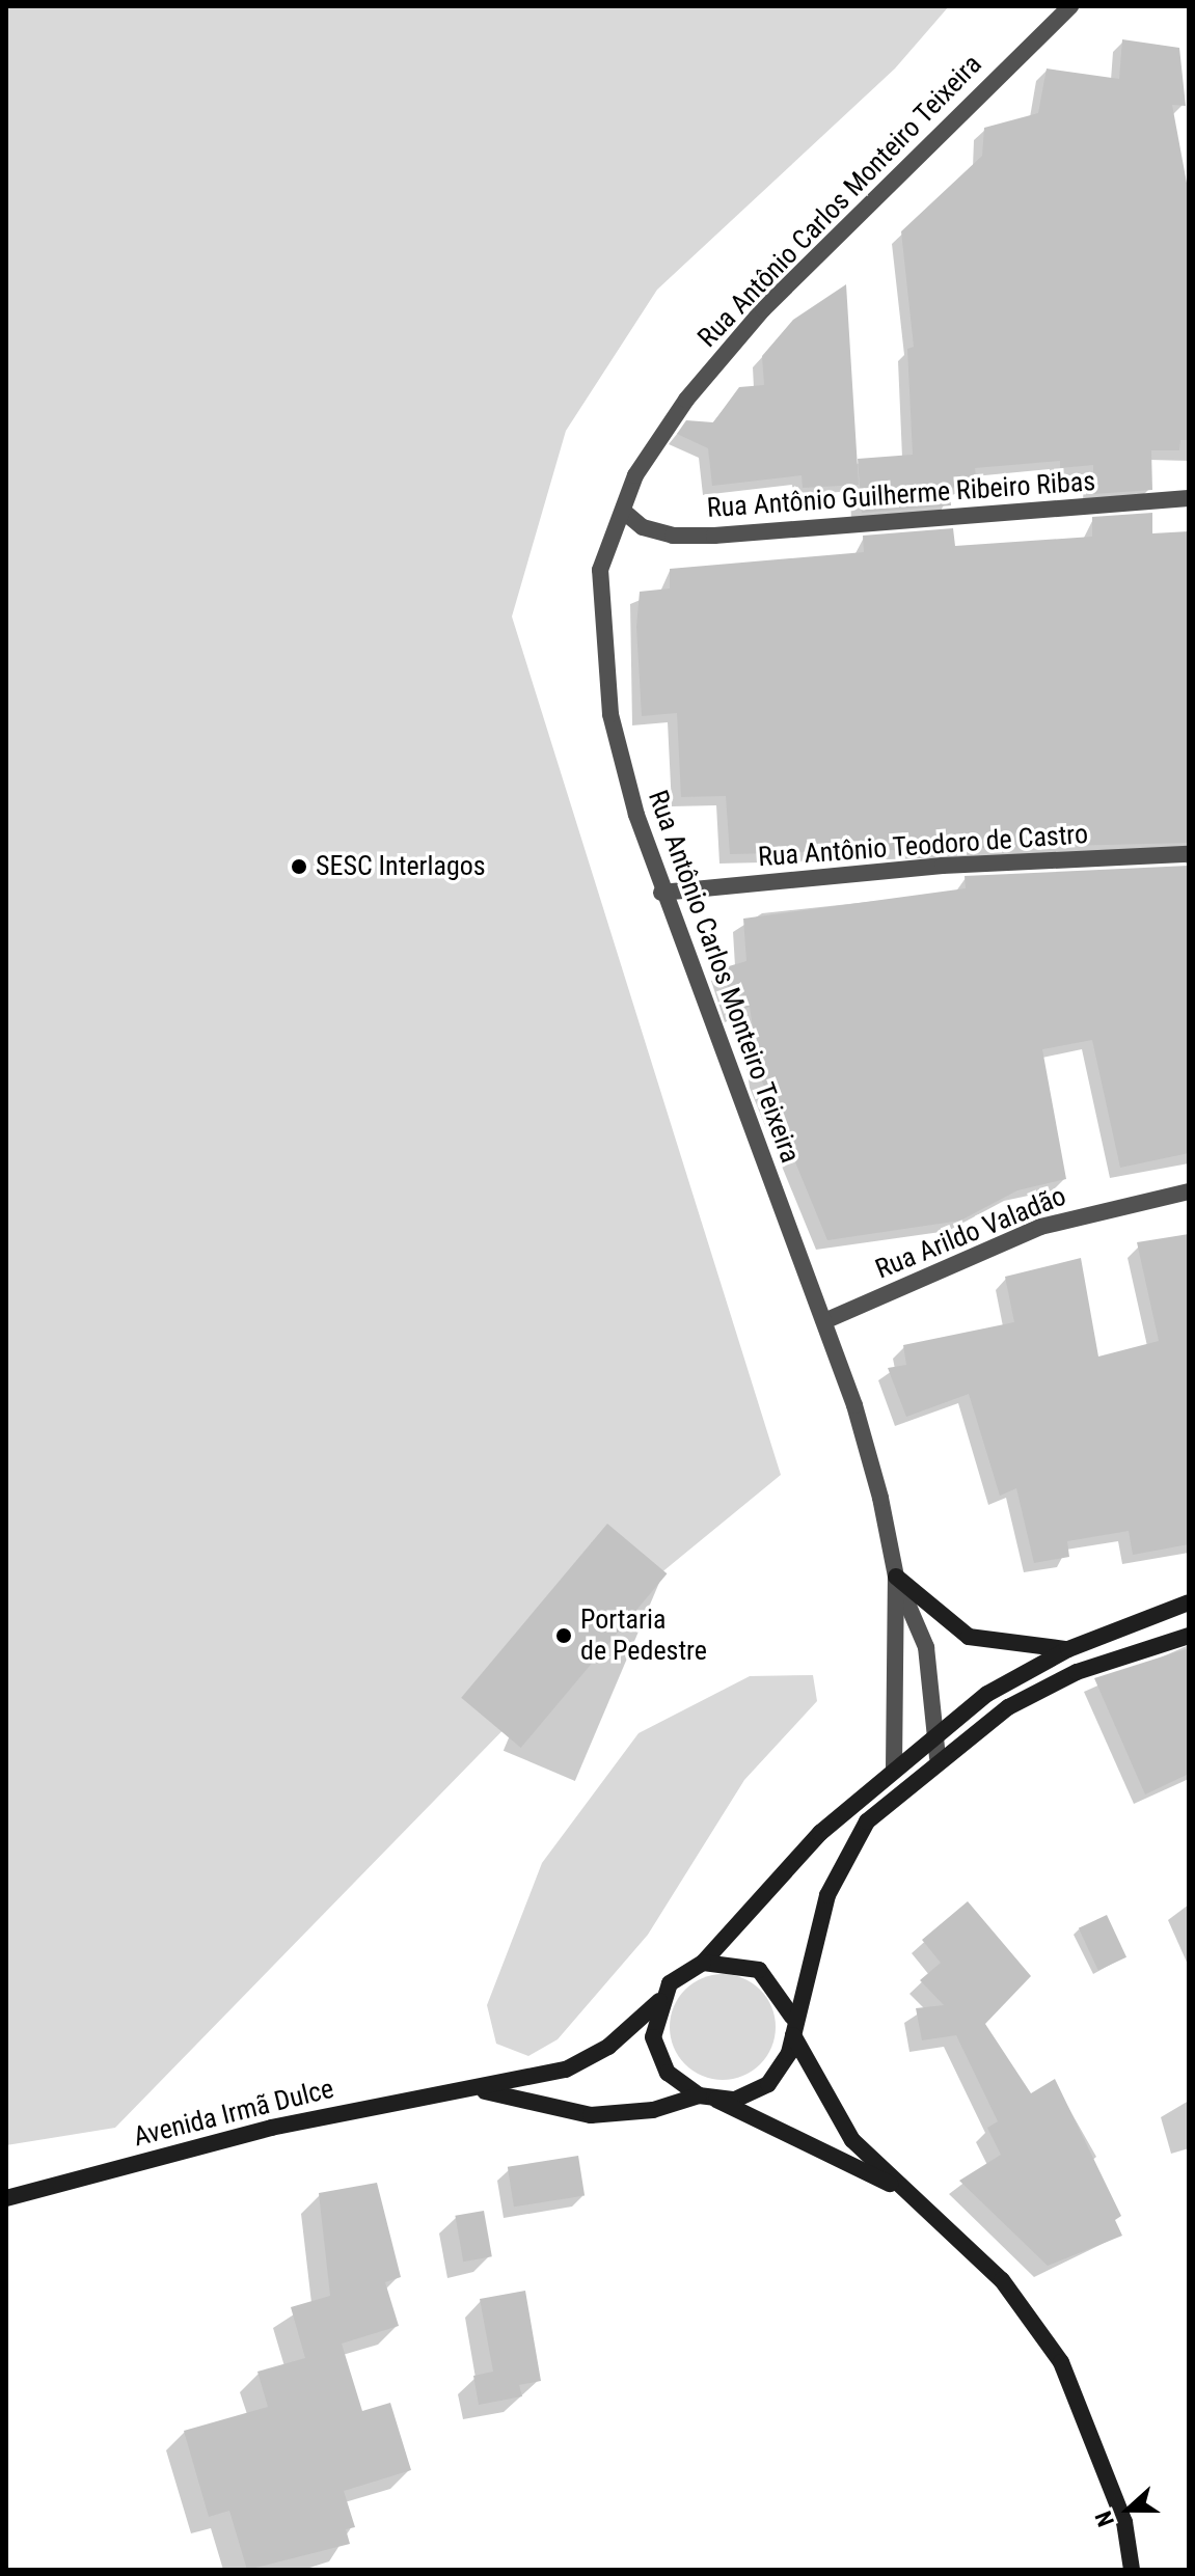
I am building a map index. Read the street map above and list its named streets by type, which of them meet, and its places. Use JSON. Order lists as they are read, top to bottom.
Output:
{
  "streets": {
    "main road": ["Avenida Irmã Dulce"],
    "street": [
      "Rua Antônio Carlos Monteiro Teixeira",
      "Rua Antônio Guilherme Ribeiro Ribas",
      "Rua Antônio Teodoro de Castro",
      "Rua Arildo Valadão"
    ]
  },
  "crossings": [
    ["Rua Antônio Carlos Monteiro Teixeira", "Rua Antônio Guilherme Ribeiro Ribas"],
    ["Rua Antônio Carlos Monteiro Teixeira", "Rua Antônio Teodoro de Castro"],
    ["Rua Antônio Carlos Monteiro Teixeira", "Rua Arildo Valadão"]
  ],
  "places": ["SESC Interlagos", "Portaria de Pedestre"],
  "north": "left"
}
